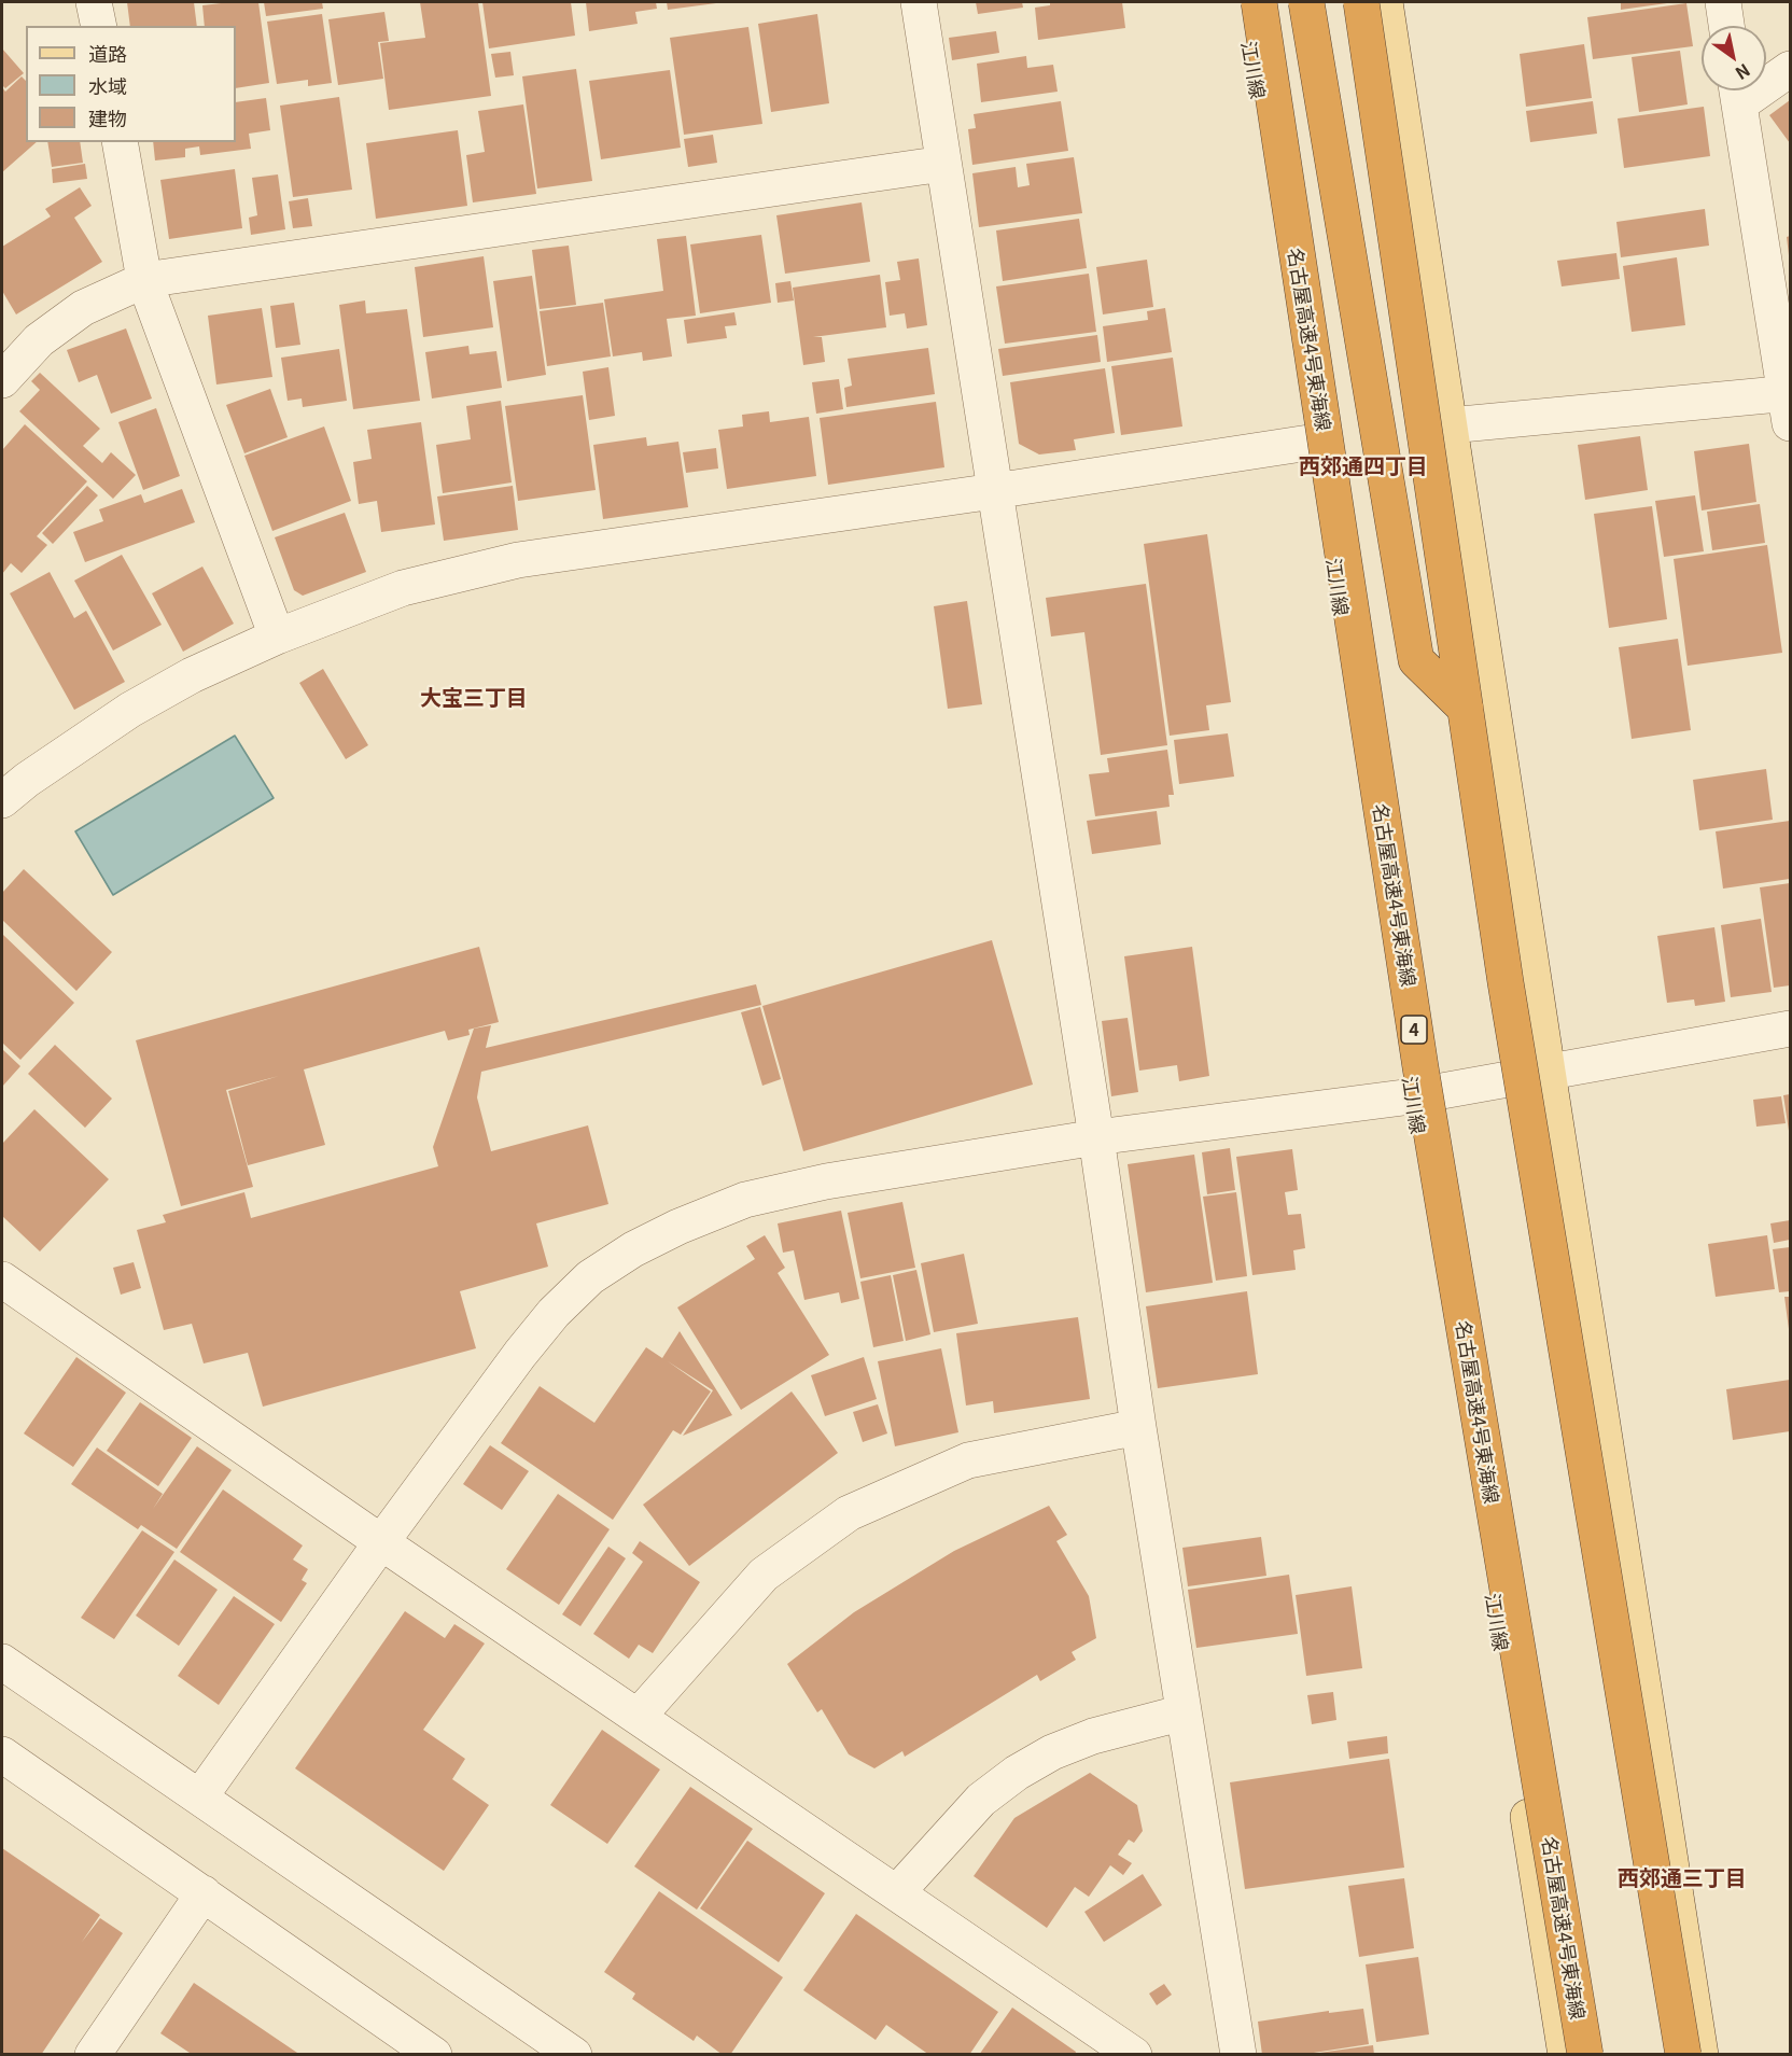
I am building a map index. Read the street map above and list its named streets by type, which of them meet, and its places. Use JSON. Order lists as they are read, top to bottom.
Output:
{
  "streets": {
    "highway": ["名古屋高速4号東海線", "4"],
    "main road": ["江川線"]
  },
  "districts": ["西郊通四丁目", "大宝三丁目", "西郊通三丁目"],
  "legend": ["道路", "水域", "建物"],
  "north": "bottom right"
}
